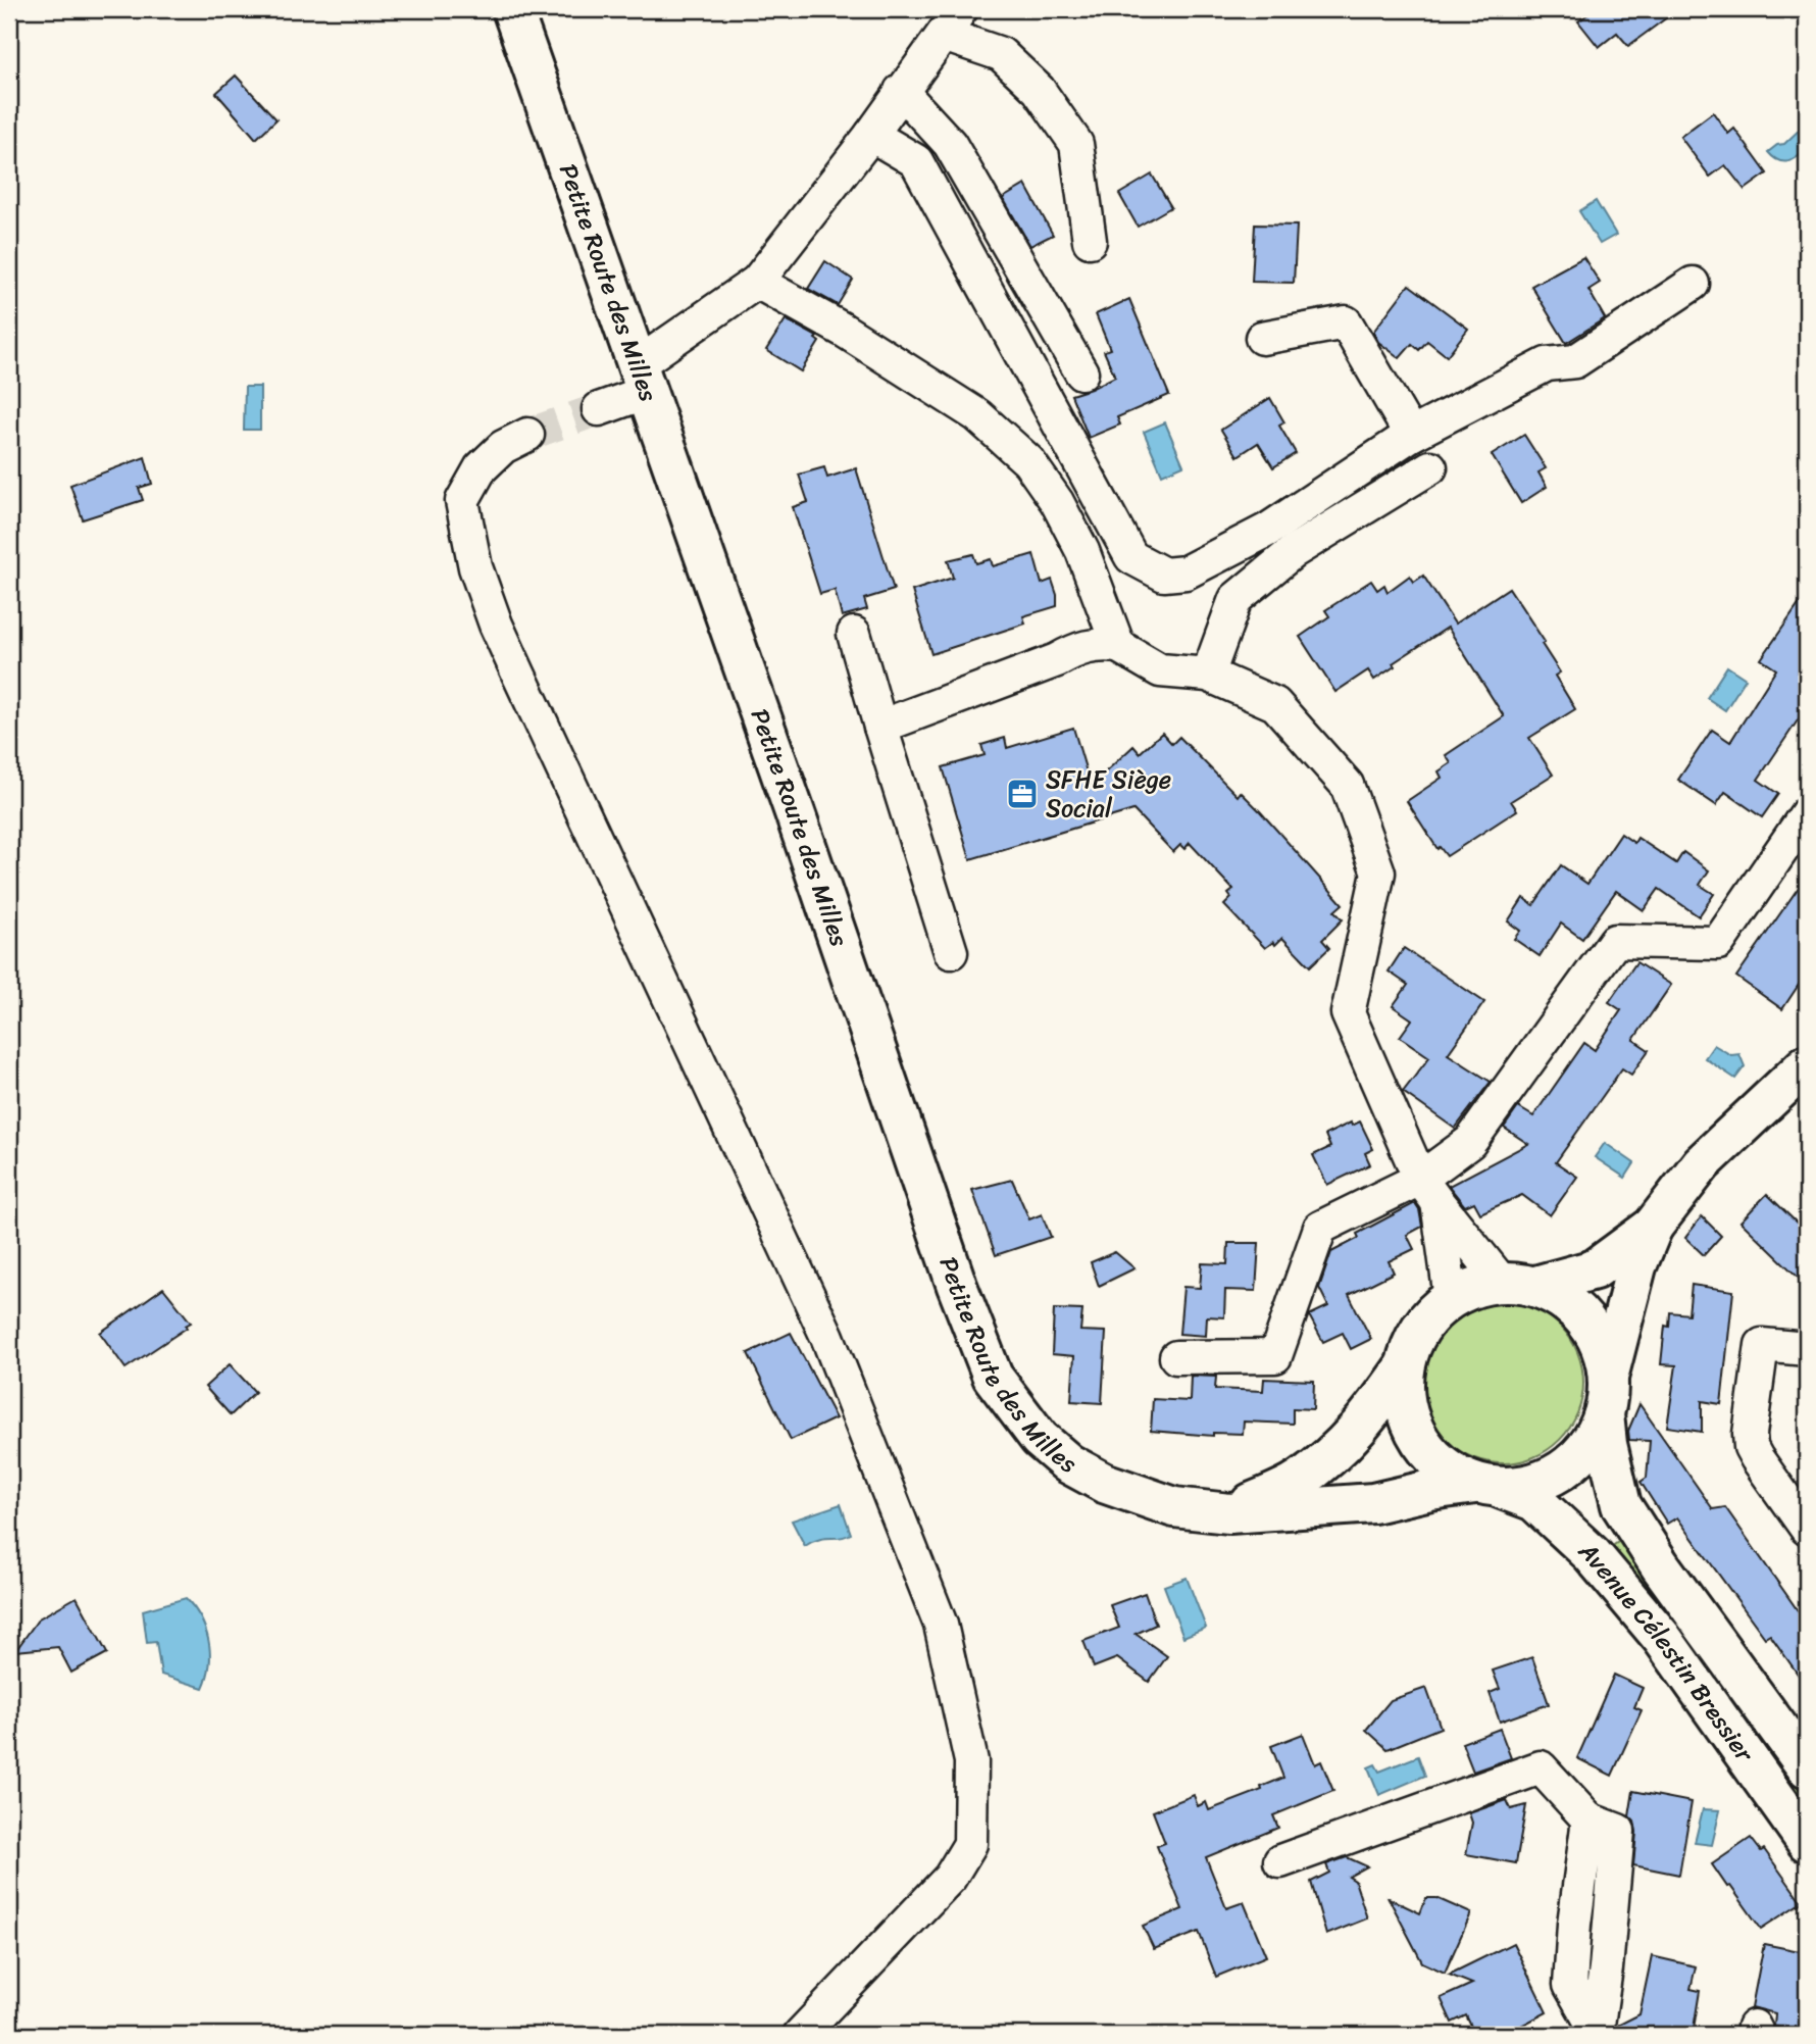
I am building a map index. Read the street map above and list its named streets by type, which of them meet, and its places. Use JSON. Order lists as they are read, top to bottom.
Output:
{
  "streets": {
    "main road": ["Petite Route des Milles", "Avenue Célestin Bressier"]
  },
  "crossings": [
    ["Petite Route des Milles", "Avenue Célestin Bressier"]
  ],
  "places": {
    "office": ["SFHE Siège Social"]
  }
}
